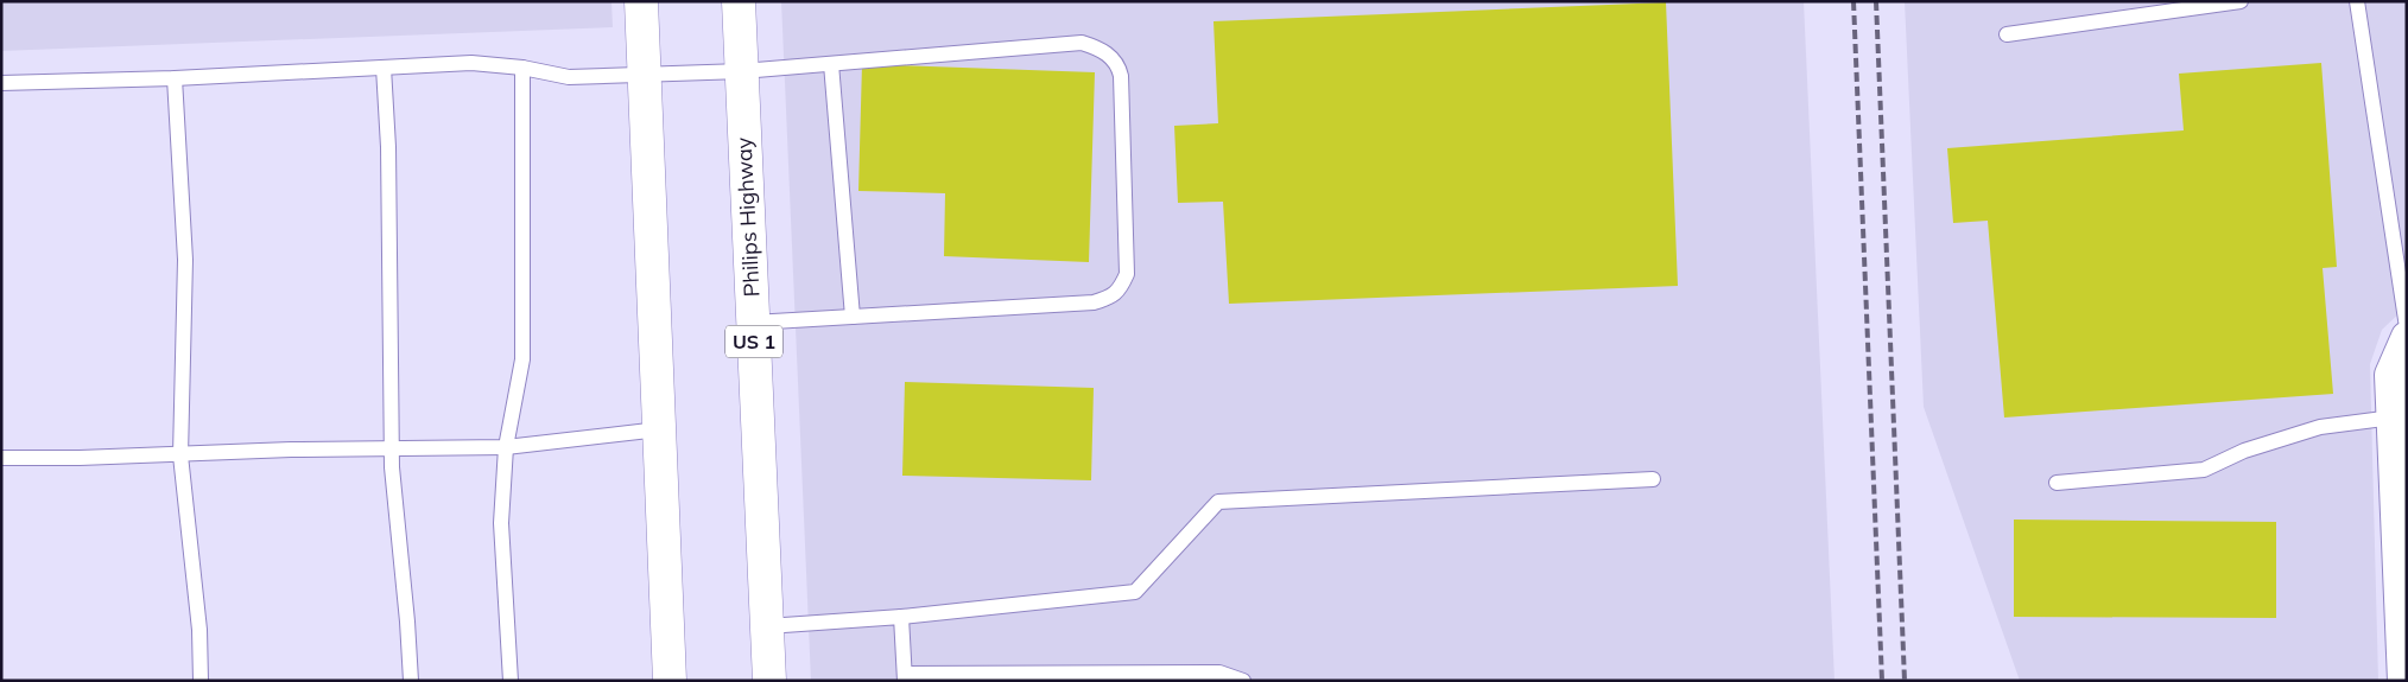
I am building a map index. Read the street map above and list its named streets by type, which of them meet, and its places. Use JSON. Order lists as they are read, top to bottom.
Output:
{
  "streets": {
    "main road": ["Philips Highway", "US 1"]
  }
}
